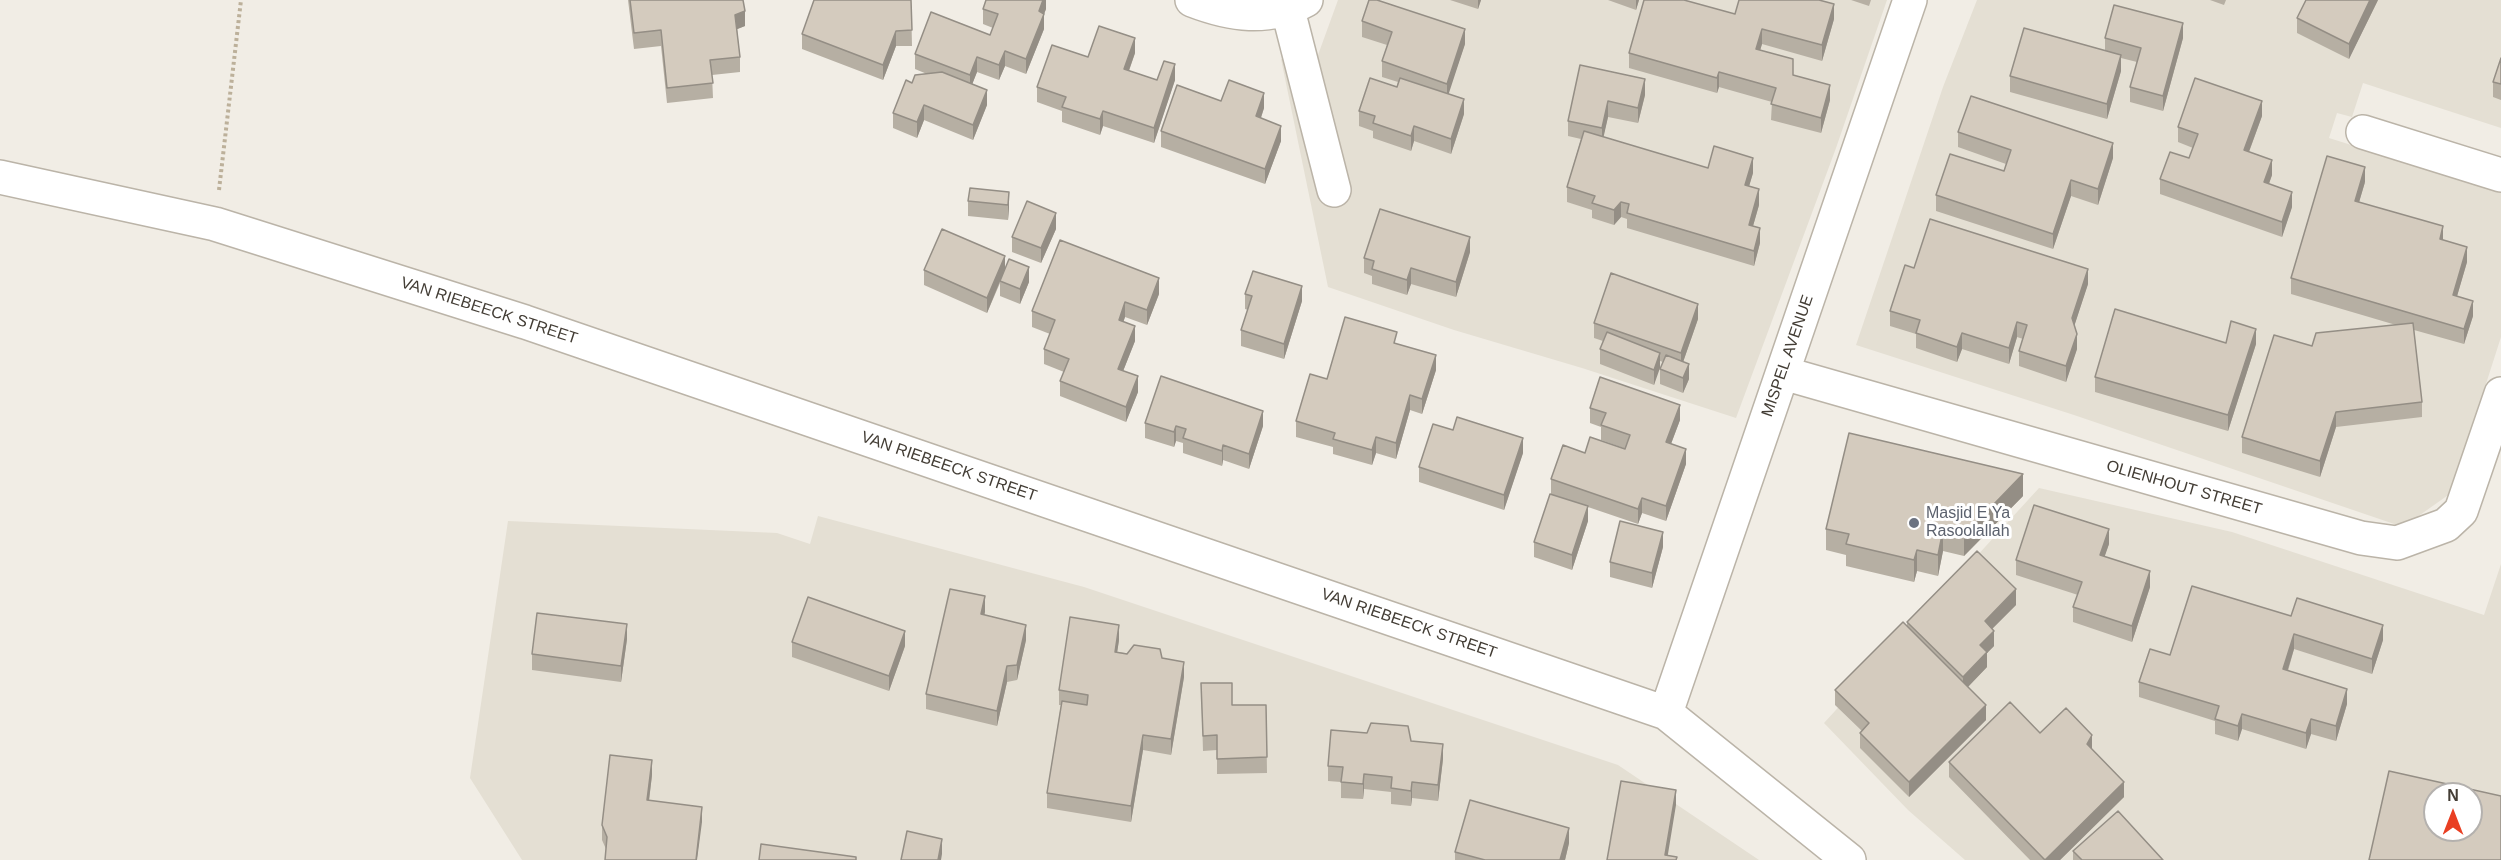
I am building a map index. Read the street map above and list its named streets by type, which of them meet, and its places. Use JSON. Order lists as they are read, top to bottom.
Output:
{
  "streets": {
    "street": ["VAN RIEBEECK STREET", "MISPEL AVENUE", "OLIENHOUT STREET"]
  },
  "crossings": [
    ["VAN RIEBEECK STREET", "MISPEL AVENUE"],
    ["MISPEL AVENUE", "OLIENHOUT STREET"]
  ],
  "places": ["Masjid E Ya Rasoolallah"],
  "north": "top"
}
